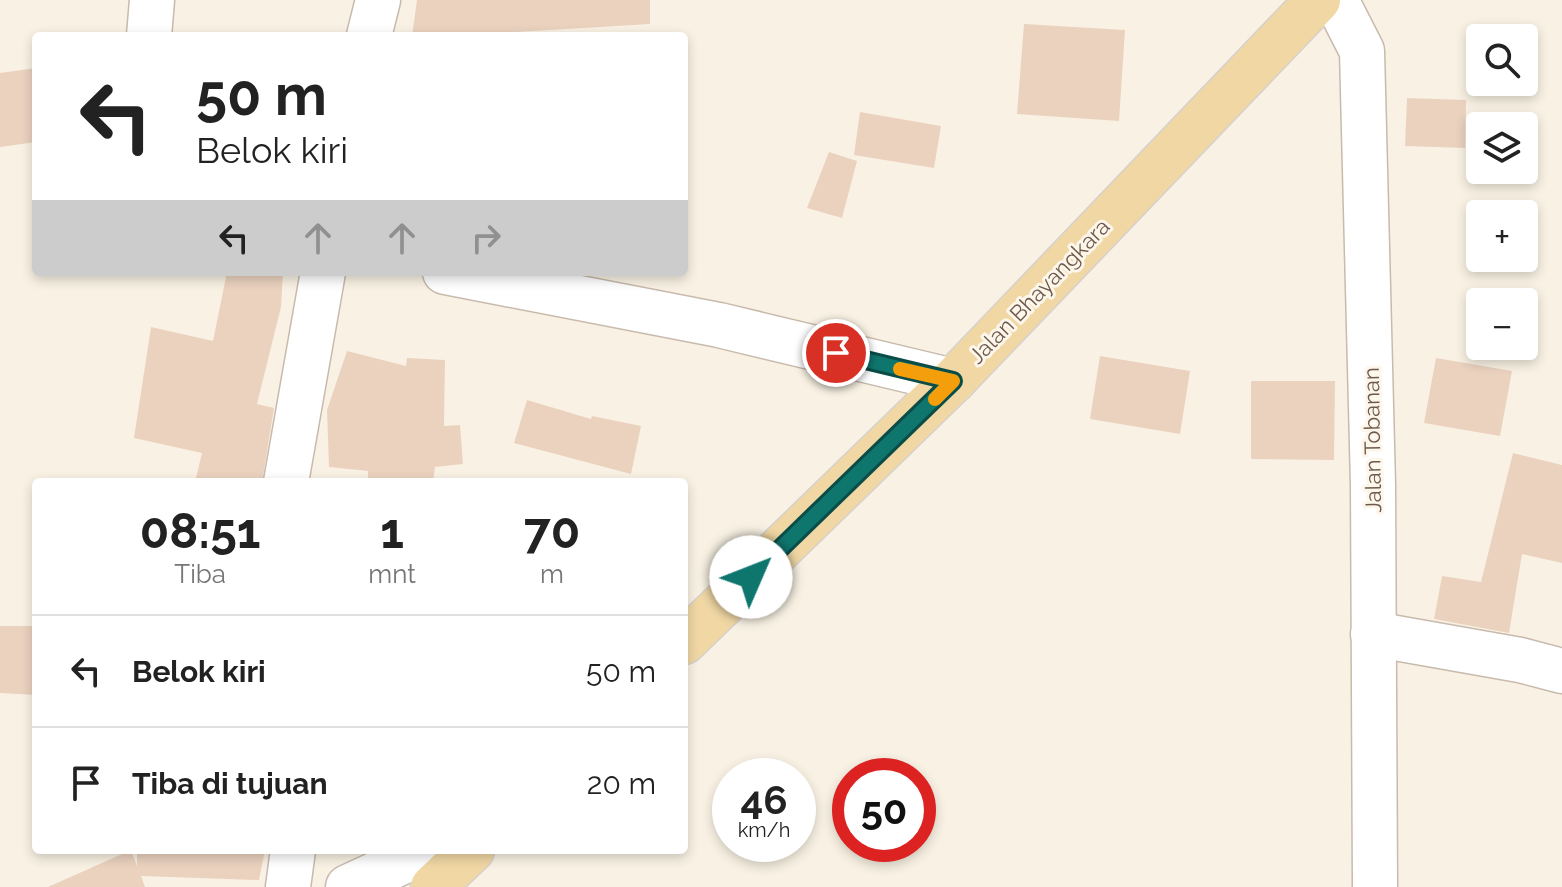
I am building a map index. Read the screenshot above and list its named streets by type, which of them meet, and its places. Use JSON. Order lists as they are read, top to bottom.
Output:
{
  "streets": {
    "main road": ["Jalan Bhayangkara"],
    "street": ["Jalan Tobanan"]
  },
  "page": {
    "map_buttons": ["+", "−"],
    "turn": ["50 m", "Belok kiri"],
    "eta": [
      "08:51",
      "Tiba",
      "1",
      "mnt",
      "70",
      "m"
    ],
    "list": [
      {
        "name": "Belok kiri",
        "value": "50 m"
      },
      {
        "name": "Tiba di tujuan",
        "value": "20 m"
      }
    ],
    "speed": "46 km/h",
    "limit": "50"
  }
}
